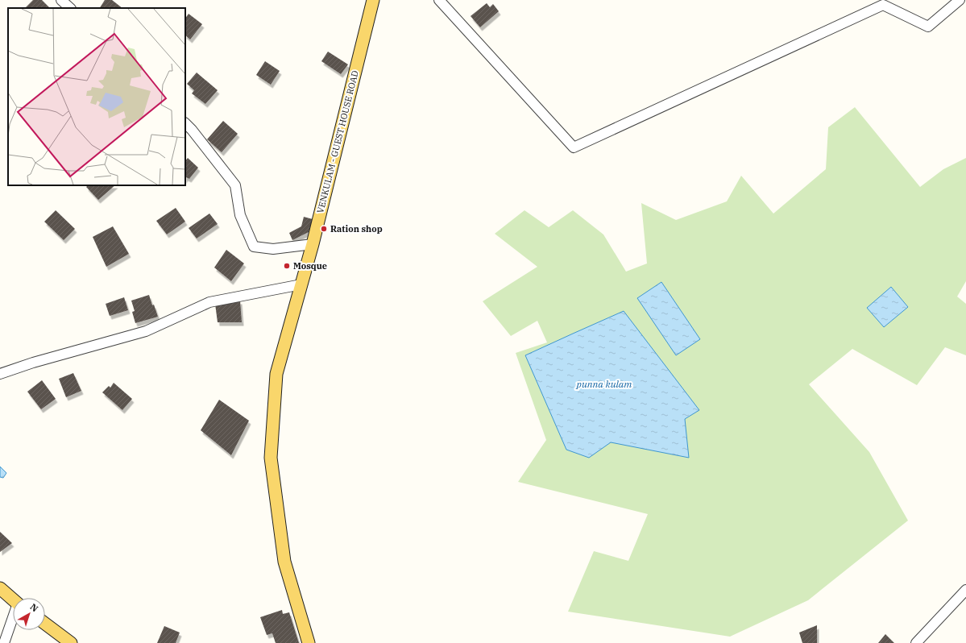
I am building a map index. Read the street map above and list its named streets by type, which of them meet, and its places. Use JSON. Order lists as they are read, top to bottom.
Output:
{
  "streets": {
    "main road": ["VENKULAM - GUEST HOUSE ROAD"]
  },
  "water": ["punna kulam"],
  "places": ["Ration shop", "Mosque"],
  "north": "top right"
}
